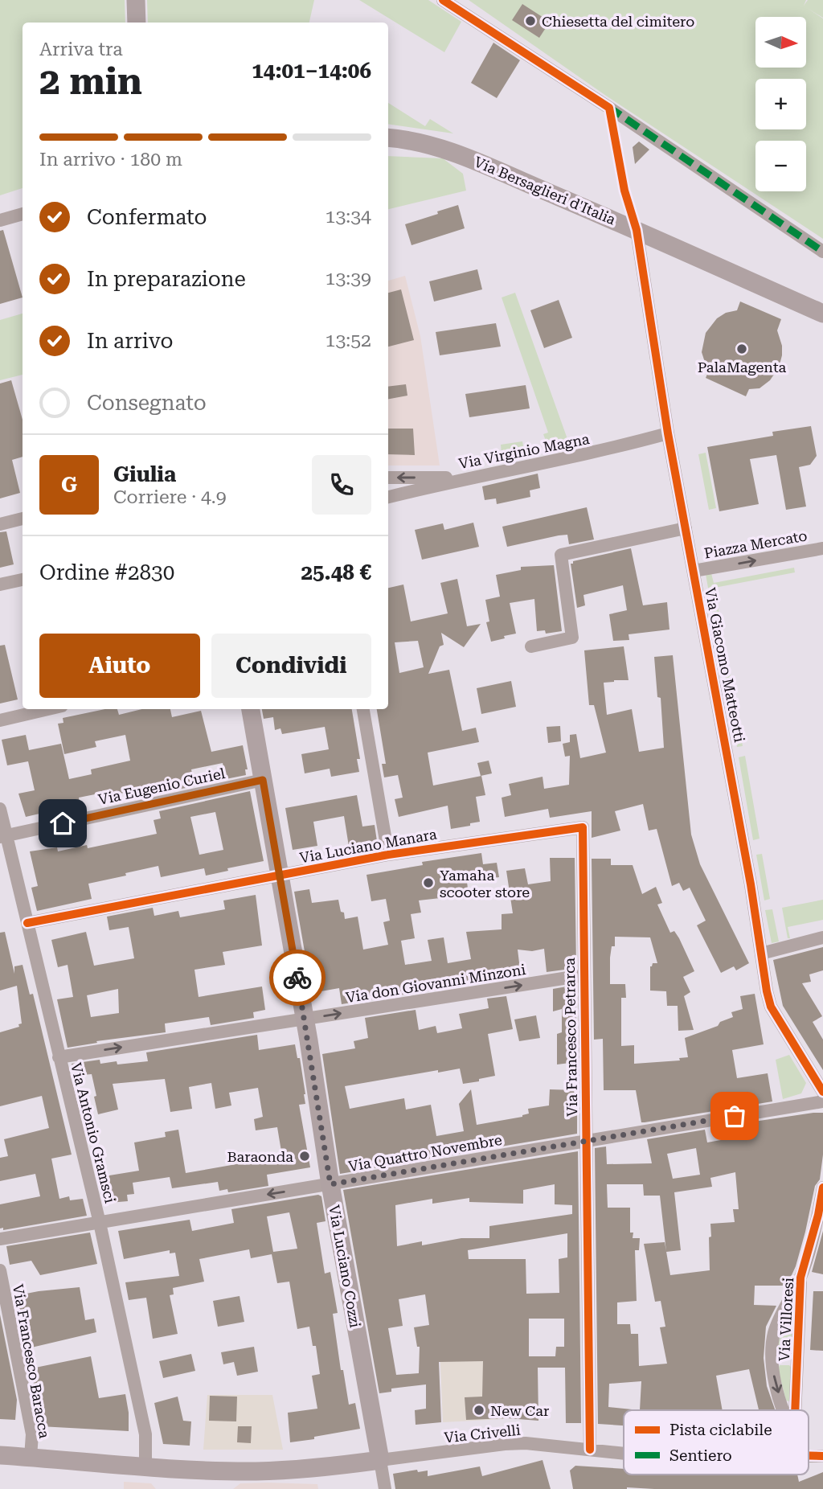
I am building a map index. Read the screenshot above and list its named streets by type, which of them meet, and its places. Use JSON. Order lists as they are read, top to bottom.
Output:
{
  "streets": {
    "street": [
      "Via Bersaglieri d'Italia",
      "Via Virginio Magna",
      "Piazza Mercato",
      "Via Giacomo Matteotti",
      "Via Eugenio Curiel",
      "Via Luciano Manara",
      "Via don Giovanni Minzoni",
      "Via Francesco Petrarca",
      "Via Antonio Gramsci",
      "Via Quattro Novembre",
      "Via Luciano Cozzi",
      "Via Villoresi",
      "Via Francesco Baracca",
      "Via Crivelli"
    ]
  },
  "crossings": [
    ["Via Bersaglieri d'Italia", "Via Giacomo Matteotti"],
    ["Via Virginio Magna", "Via Giacomo Matteotti"],
    ["Piazza Mercato", "Via Giacomo Matteotti"],
    ["Via Eugenio Curiel", "Via Antonio Gramsci"],
    ["Via Eugenio Curiel", "Via Luciano Cozzi"],
    ["Via Luciano Manara", "Via Francesco Petrarca"],
    ["Via Luciano Manara", "Via Antonio Gramsci"],
    ["Via Luciano Manara", "Via Luciano Cozzi"],
    ["Via don Giovanni Minzoni", "Via Francesco Petrarca"],
    ["Via don Giovanni Minzoni", "Via Antonio Gramsci"],
    ["Via don Giovanni Minzoni", "Via Luciano Cozzi"],
    ["Via Francesco Petrarca", "Via Quattro Novembre"],
    ["Via Francesco Petrarca", "Via Crivelli"],
    ["Via Antonio Gramsci", "Via Quattro Novembre"],
    ["Via Antonio Gramsci", "Via Crivelli"],
    ["Via Quattro Novembre", "Via Luciano Cozzi"],
    ["Via Luciano Cozzi", "Via Crivelli"],
    ["Via Francesco Baracca", "Via Crivelli"]
  ],
  "one_way": ["Piazza Mercato", "Via don Giovanni Minzoni"],
  "places": [
    "Chiesetta del cimitero",
    "PalaMagenta",
    "Yamaha scooter store",
    "Baraonda",
    "New Car"
  ],
  "legend": ["Pista ciclabile", "Sentiero"],
  "north": "right",
  "page": {
    "map_buttons": ["+", "−"],
    "heading": ["2 min", "Arriva tra", "14:01–14:06"],
    "panel": [
      "Giulia",
      "Corriere · 4.9",
      "Ordine #2830",
      "25.48 €"
    ],
    "bar": "In arrivo · 180 m",
    "list": [
      ["Confermato", "13:34"],
      ["In preparazione", "13:39"],
      ["In arrivo", "13:52"],
      "Consegnato"
    ],
    "round": "G",
    "buttons": ["Aiuto", "Condividi"]
  }
}
